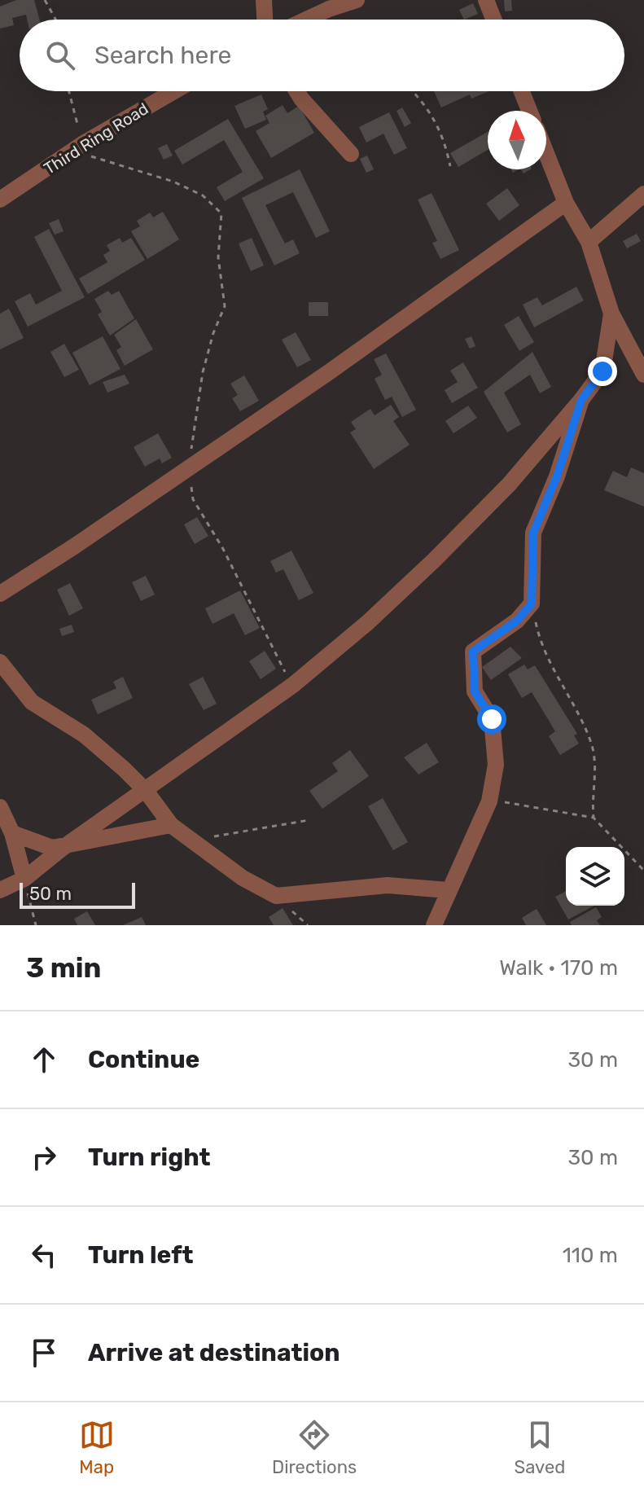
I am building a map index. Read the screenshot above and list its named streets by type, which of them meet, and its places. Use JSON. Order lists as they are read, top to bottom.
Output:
{
  "streets": {
    "street": ["Third Ring Road"]
  },
  "scale_bar": "50 m",
  "north": "top",
  "page": {
    "search": "Search here",
    "scale": "50 m",
    "heading": ["3 min", "Walk · 170 m"],
    "list": [
      ["Continue", "30 m"],
      ["Turn right", "30 m"],
      ["Turn left", "110 m"],
      "Arrive at destination"
    ],
    "nav": ["Map", "Directions", "Saved"]
  }
}
